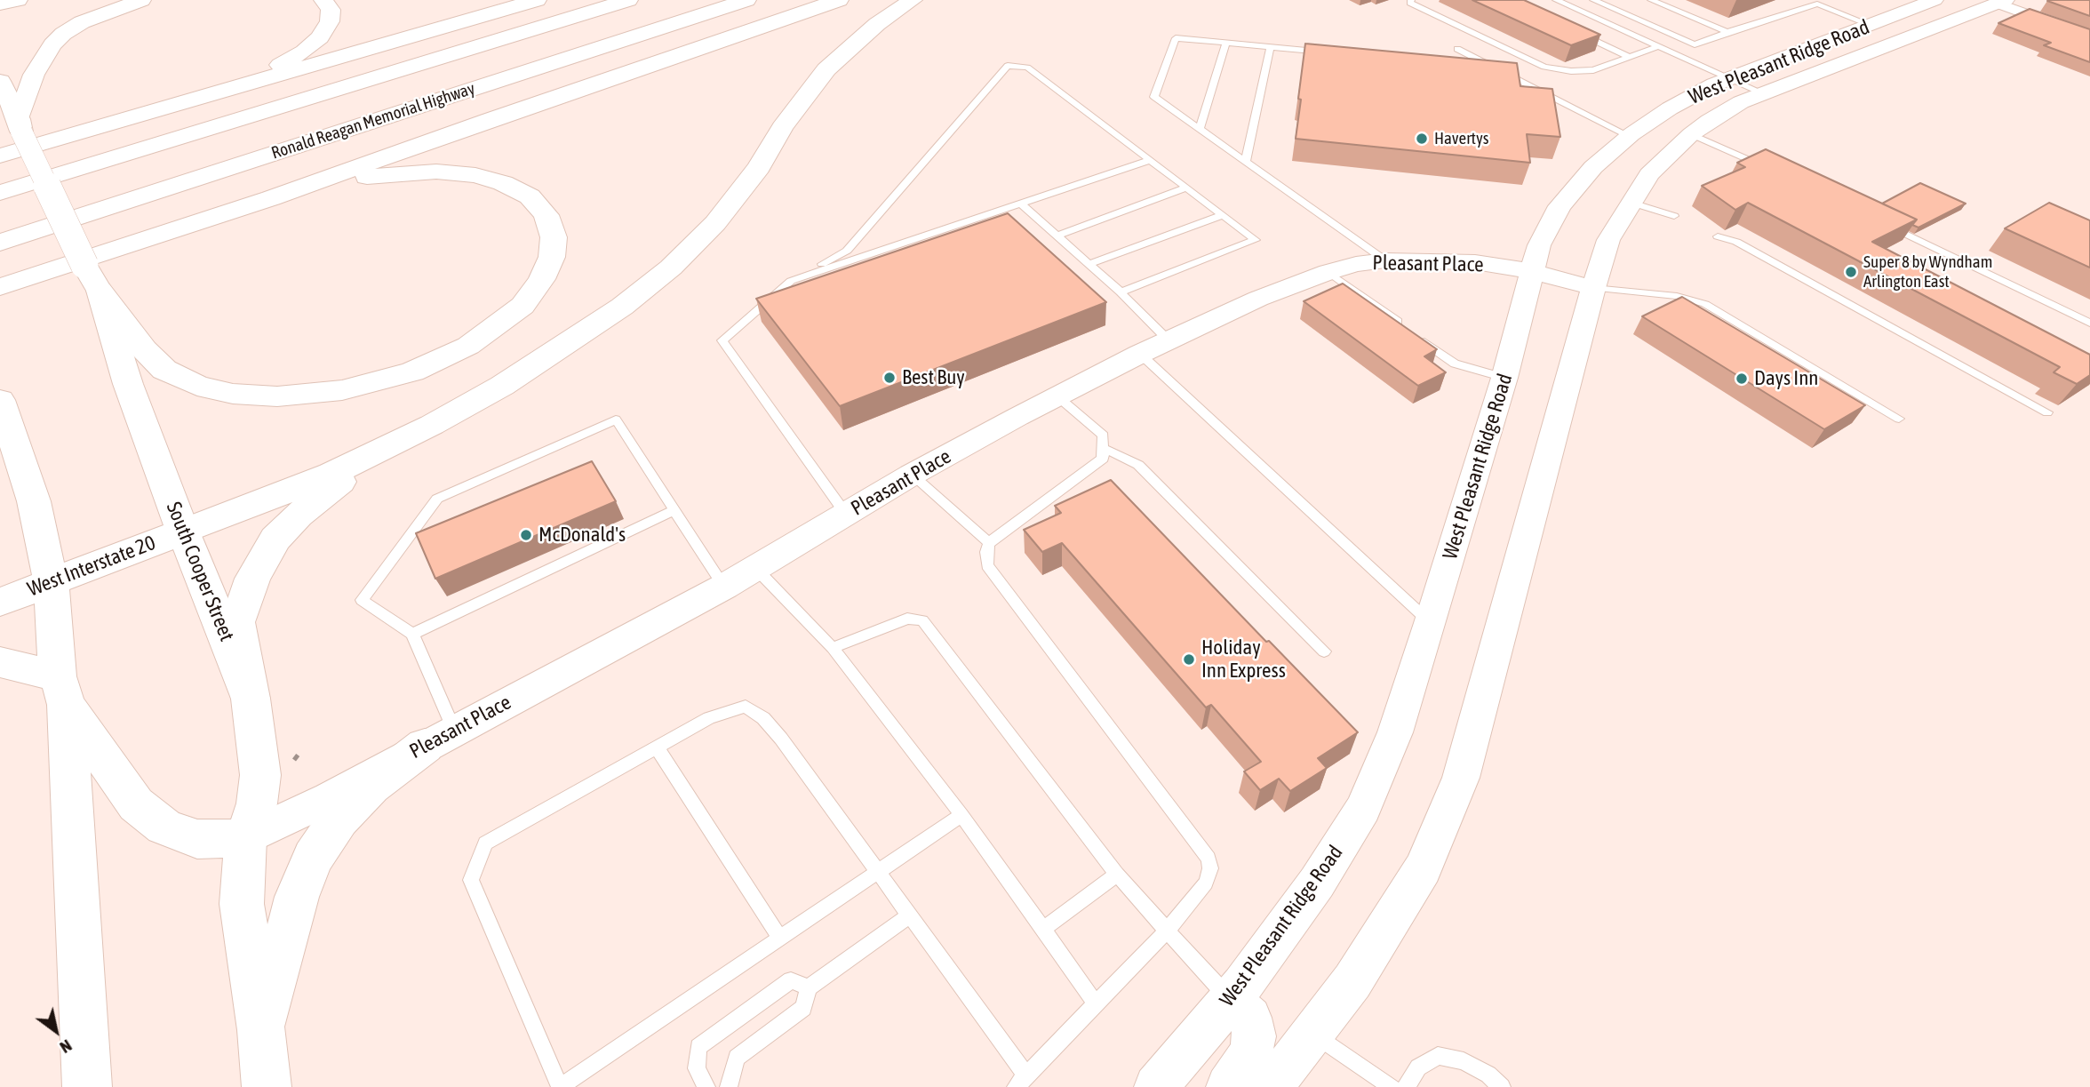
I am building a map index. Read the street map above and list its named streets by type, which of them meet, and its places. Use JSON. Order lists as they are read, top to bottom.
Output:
{
  "streets": {
    "main road": ["Ronald Reagan Memorial Highway", "West Interstate 20", "South Cooper Street"],
    "street": ["West Pleasant Ridge Road", "Pleasant Place"]
  },
  "crossings": [
    ["West Pleasant Ridge Road", "Pleasant Place"],
    ["Pleasant Place", "South Cooper Street"],
    ["West Interstate 20", "South Cooper Street"]
  ],
  "places": [
    "Havertys",
    "Super 8 by Wyndham Arlington East",
    "Best Buy",
    "Days Inn",
    "McDonald's",
    "Holiday Inn Express"
  ],
  "north": "bottom right"
}
